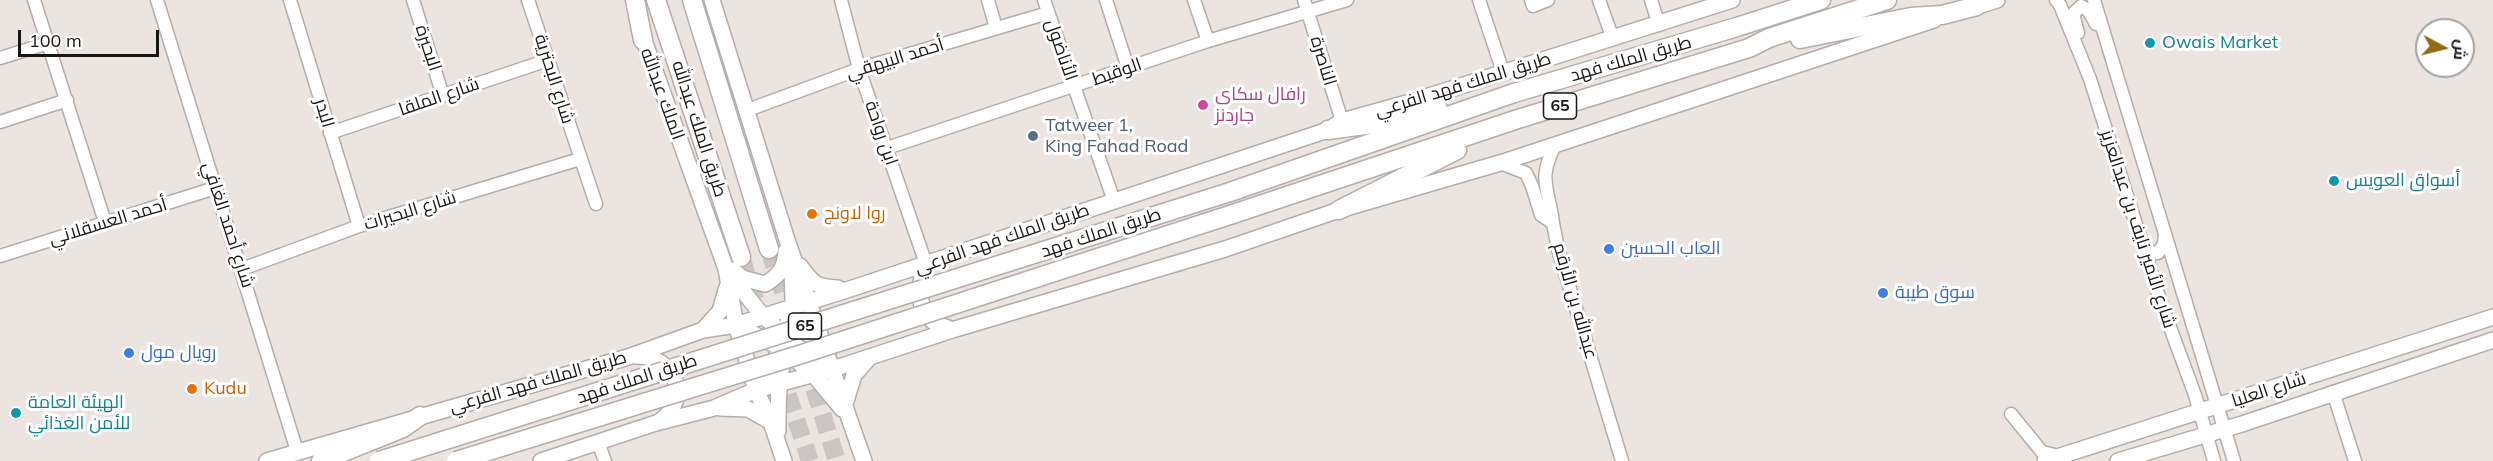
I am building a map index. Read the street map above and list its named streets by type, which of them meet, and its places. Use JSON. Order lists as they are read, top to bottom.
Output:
{
  "streets": {
    "highway": ["طريق الملك فهد", "65", "طريق الملك عبدالله"],
    "main road": ["طريق الملك فهد الفرعي", "الملك عبدالله", "شارع العليا"],
    "street": [
      "البحيرة",
      "الأناضول",
      "أحمد البيهقي",
      "الناصرة",
      "الوقيط",
      "شارع البحترية",
      "شارع الملقا",
      "البدر",
      "ابن رواحة",
      "شارع البحيرات",
      "أحمد العسقلاني",
      "شارع أحمد الغافي",
      "شارع الأمير نايف بن عبدالعزيز",
      "عبدالله بن الأرقم"
    ]
  },
  "crossings": [
    ["البحيرة", "شارع الملقا"],
    ["الأناضول", "أحمد البيهقي"],
    ["الأناضول", "الوقيط"],
    ["الأناضول", "طريق الملك فهد الفرعي"],
    ["أحمد البيهقي", "ابن رواحة"],
    ["الناصرة", "الوقيط"],
    ["الناصرة", "طريق الملك فهد الفرعي"],
    ["الوقيط", "ابن رواحة"],
    ["شارع البحترية", "شارع الملقا"],
    ["شارع البحترية", "شارع البحيرات"],
    ["طريق الملك فهد الفرعي", "الملك عبدالله"],
    ["طريق الملك فهد الفرعي", "ابن رواحة"],
    ["طريق الملك فهد الفرعي", "شارع أحمد الغافي"],
    ["شارع الملقا", "البدر"],
    ["البدر", "شارع البحيرات"],
    ["شارع البحيرات", "شارع أحمد الغافي"],
    ["أحمد العسقلاني", "شارع أحمد الغافي"],
    ["شارع الأمير نايف بن عبدالعزيز", "شارع العليا"]
  ],
  "places": [
    "Owais Market",
    "رافال سكاي جاردنز",
    "Tatweer 1, King Fahad Road",
    "أسواق العويس",
    "روا لاونج",
    "العاب الحسين",
    "سوق طيبة",
    "رويال مول",
    "Kudu",
    "الهيئة العامة للأمن الغذائي"
  ],
  "scale_bar": "100 m",
  "north": "right"
}
